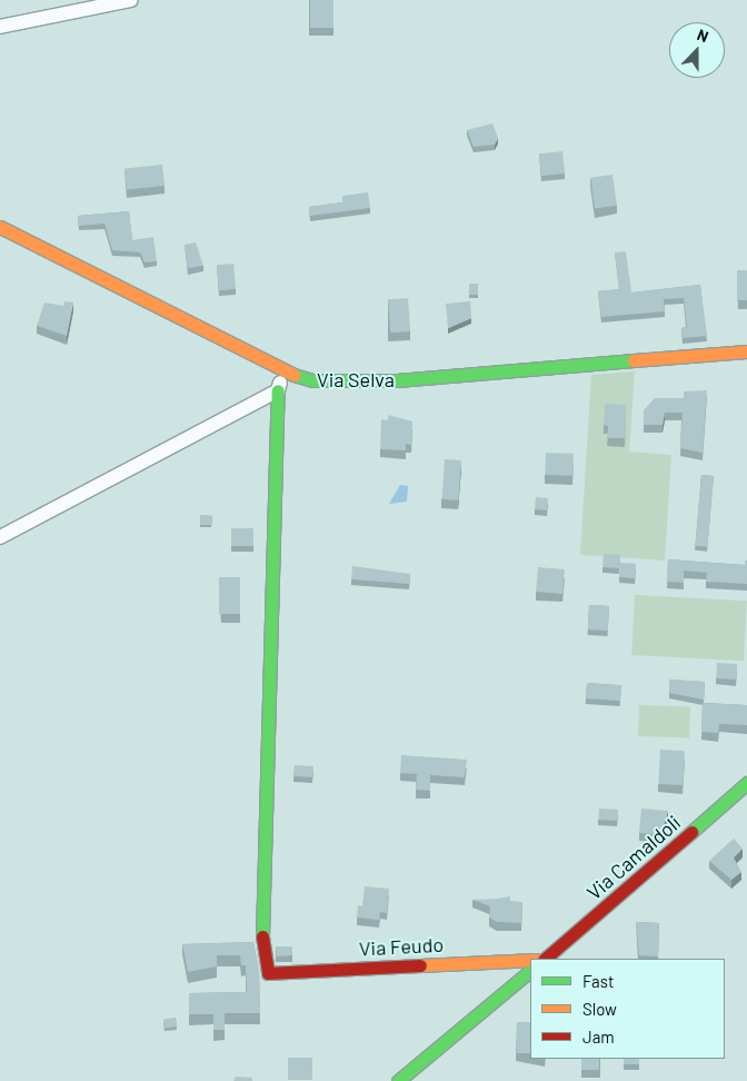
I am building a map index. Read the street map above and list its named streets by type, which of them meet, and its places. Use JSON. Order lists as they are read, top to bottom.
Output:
{
  "streets": {
    "street": ["Via Selva", "Via Camaldoli", "Via Feudo"]
  },
  "legend": ["Fast", "Slow", "Jam"],
  "north": "top"
}
